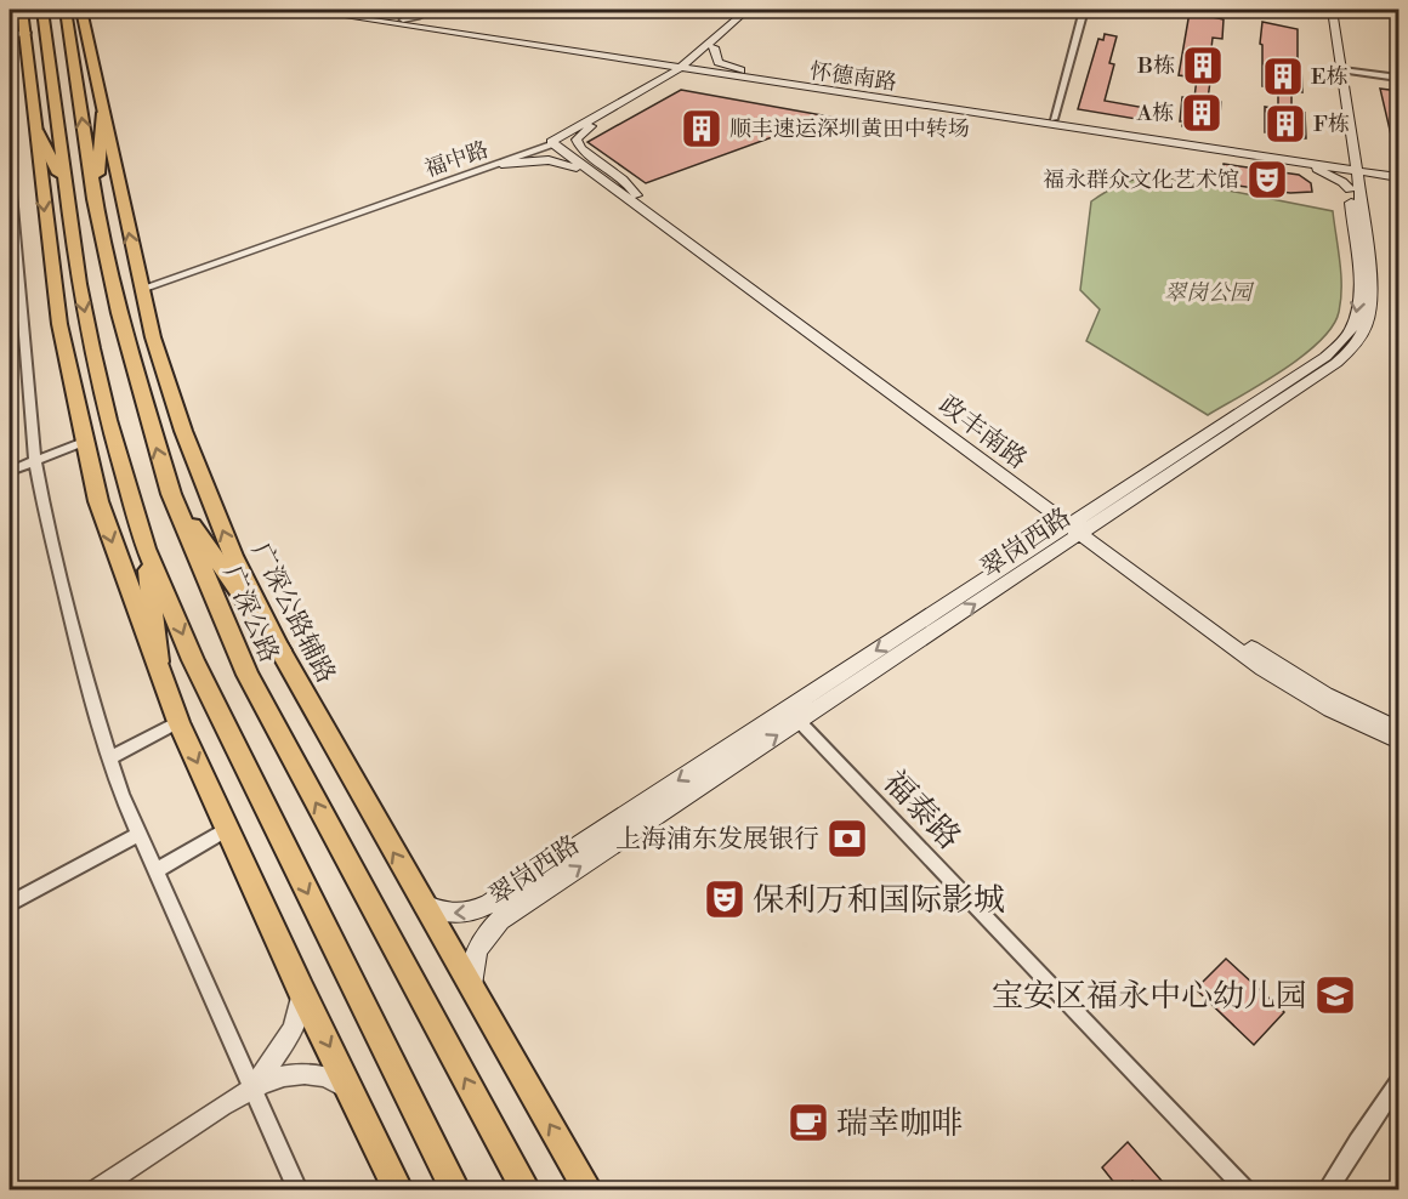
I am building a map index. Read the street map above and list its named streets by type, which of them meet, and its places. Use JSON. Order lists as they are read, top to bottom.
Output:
{
  "streets": {
    "main road": [
      "怀德南路",
      "福中路",
      "政丰南路",
      "翠岗西路",
      "广深公路辅路",
      "广深公路"
    ],
    "street": ["福泰路"]
  },
  "crossings": [
    ["怀德南路", "福中路"],
    ["怀德南路", "翠岗西路"],
    ["福中路", "政丰南路"],
    ["福中路", "广深公路辅路"],
    ["政丰南路", "翠岗西路"],
    ["翠岗西路", "广深公路辅路"],
    ["翠岗西路", "福泰路"]
  ],
  "parks": ["翠岗公园"],
  "places": {
    "building": [
      "B栋",
      "E栋",
      "A栋",
      "F栋",
      "顺丰速运深圳黄田中转场"
    ],
    "theatre": ["福永群众文化艺术馆", "保利万和国际影城"],
    "bank": ["上海浦东发展银行"],
    "school or university": ["宝安区福永中心幼儿园"],
    "cafe": ["瑞幸咖啡"]
  }
}
